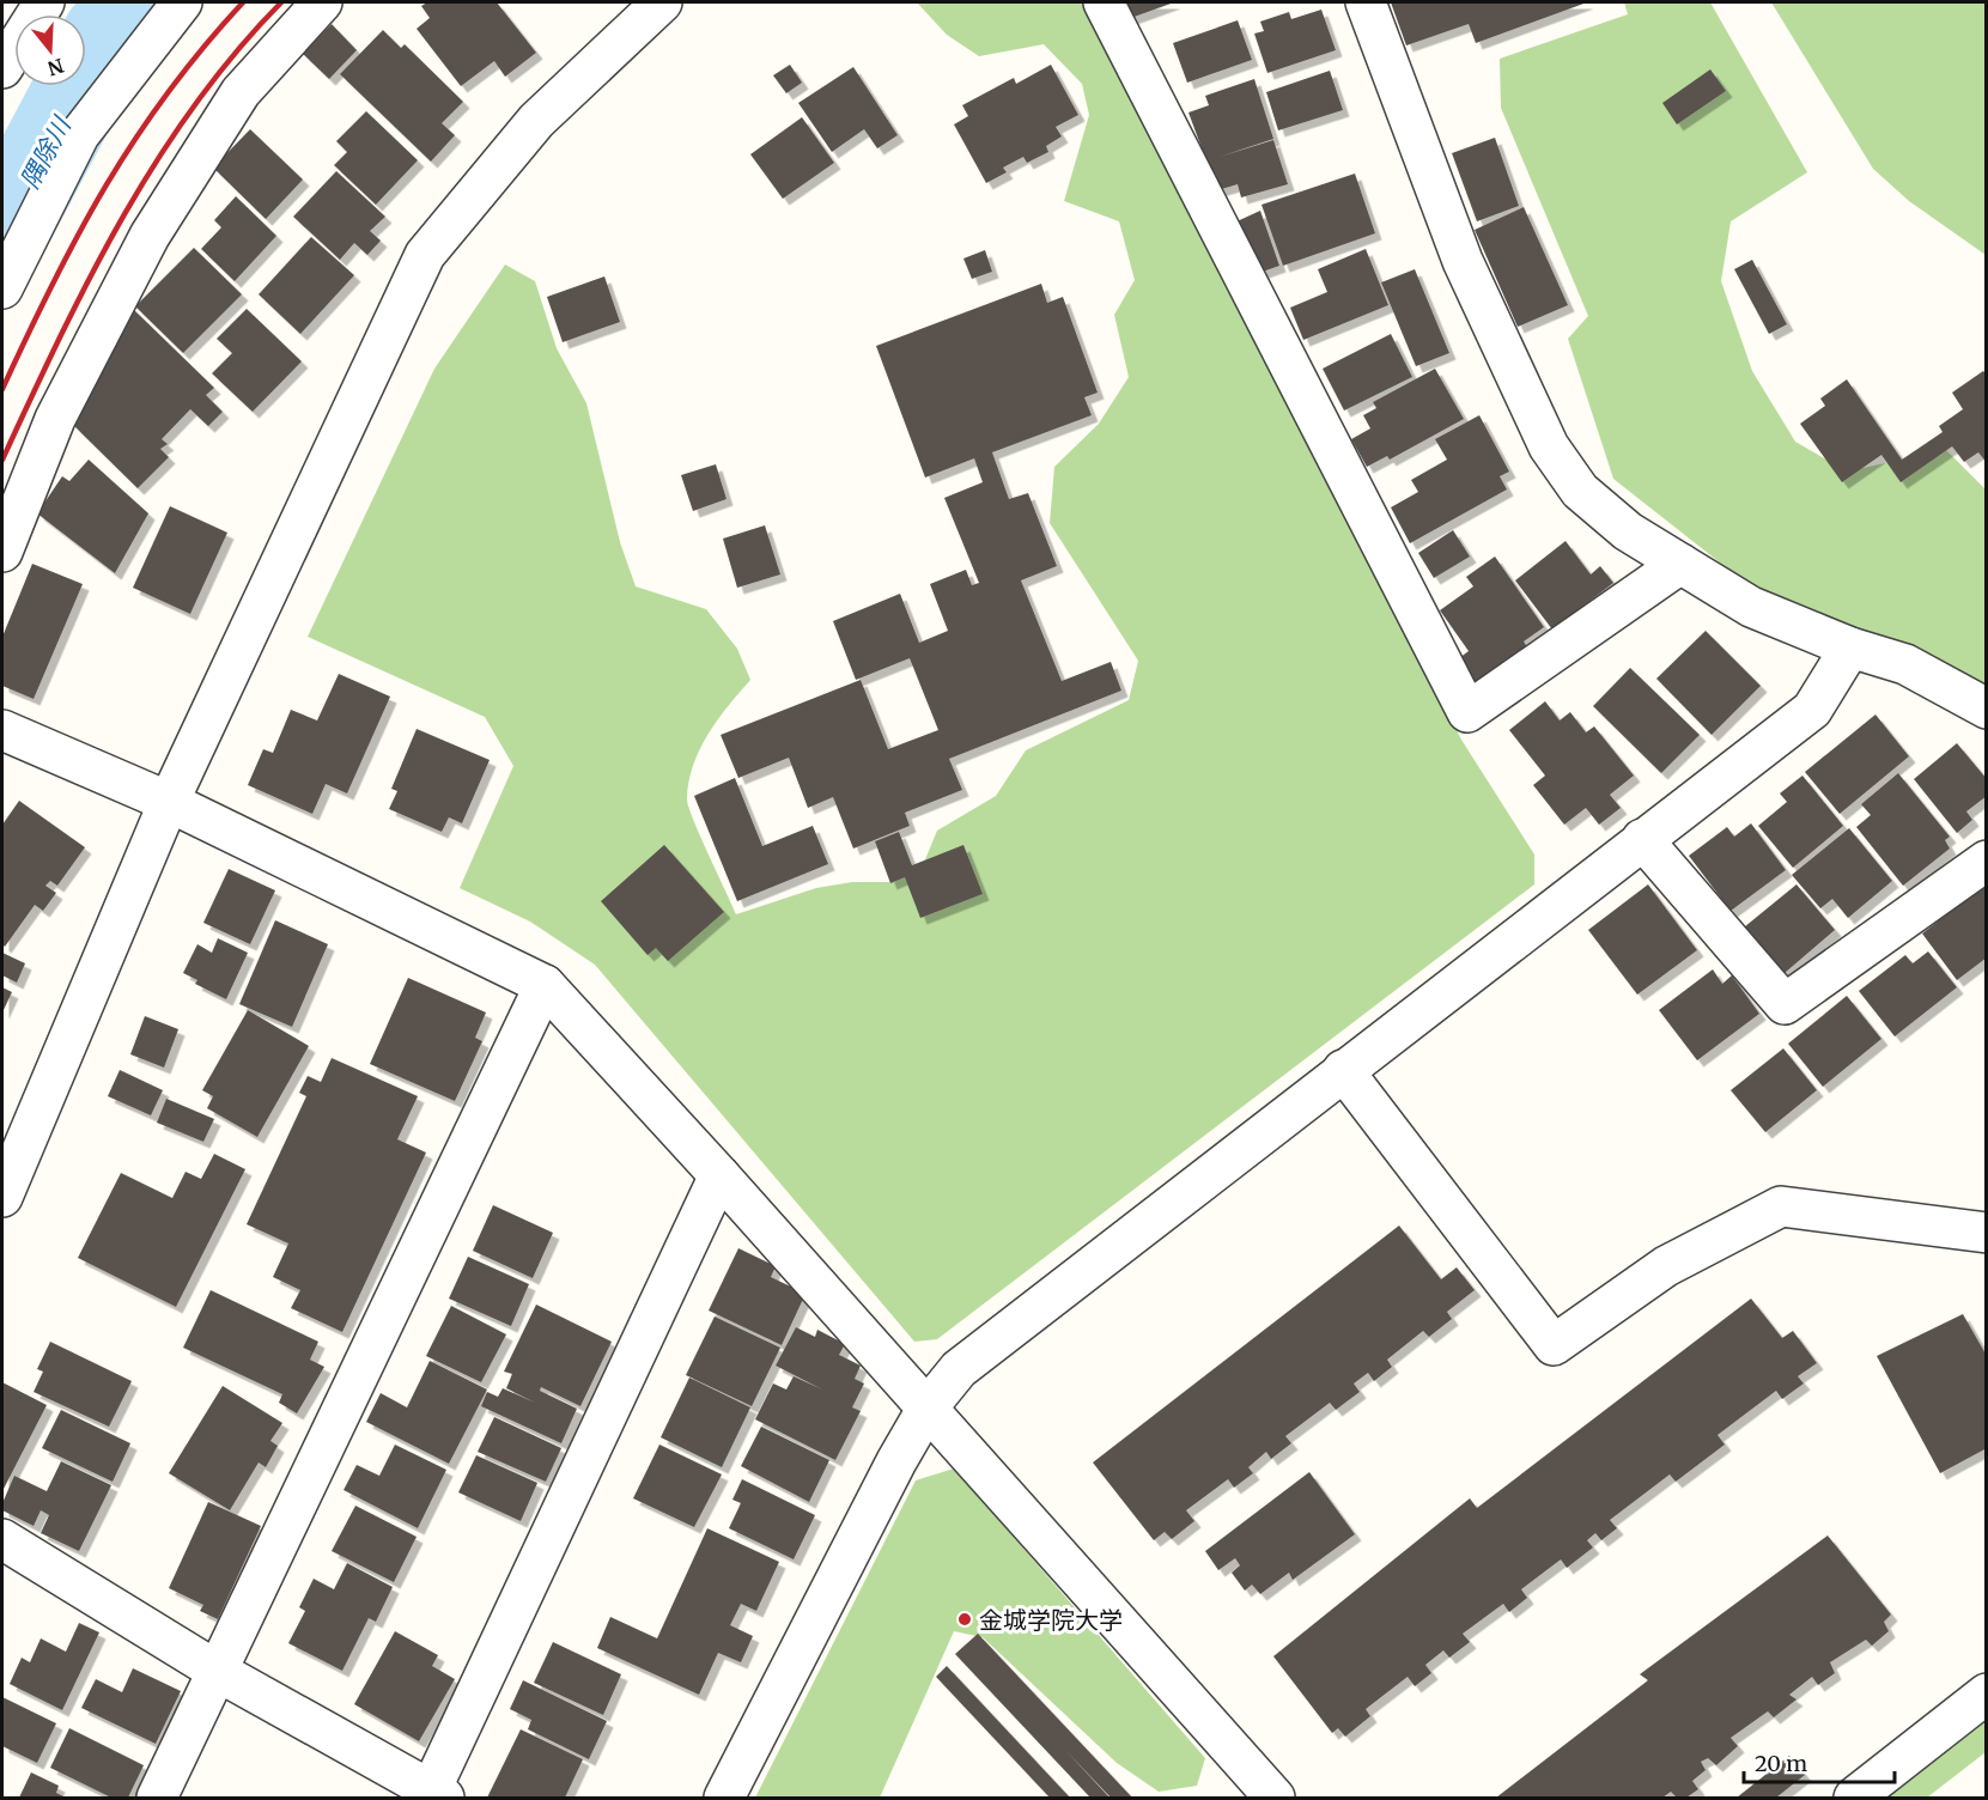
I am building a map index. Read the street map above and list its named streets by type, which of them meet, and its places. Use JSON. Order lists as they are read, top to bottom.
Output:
{
  "water": ["隅除川"],
  "places": ["金城学院大学"],
  "scale_bar": "20 m",
  "north": "bottom"
}
